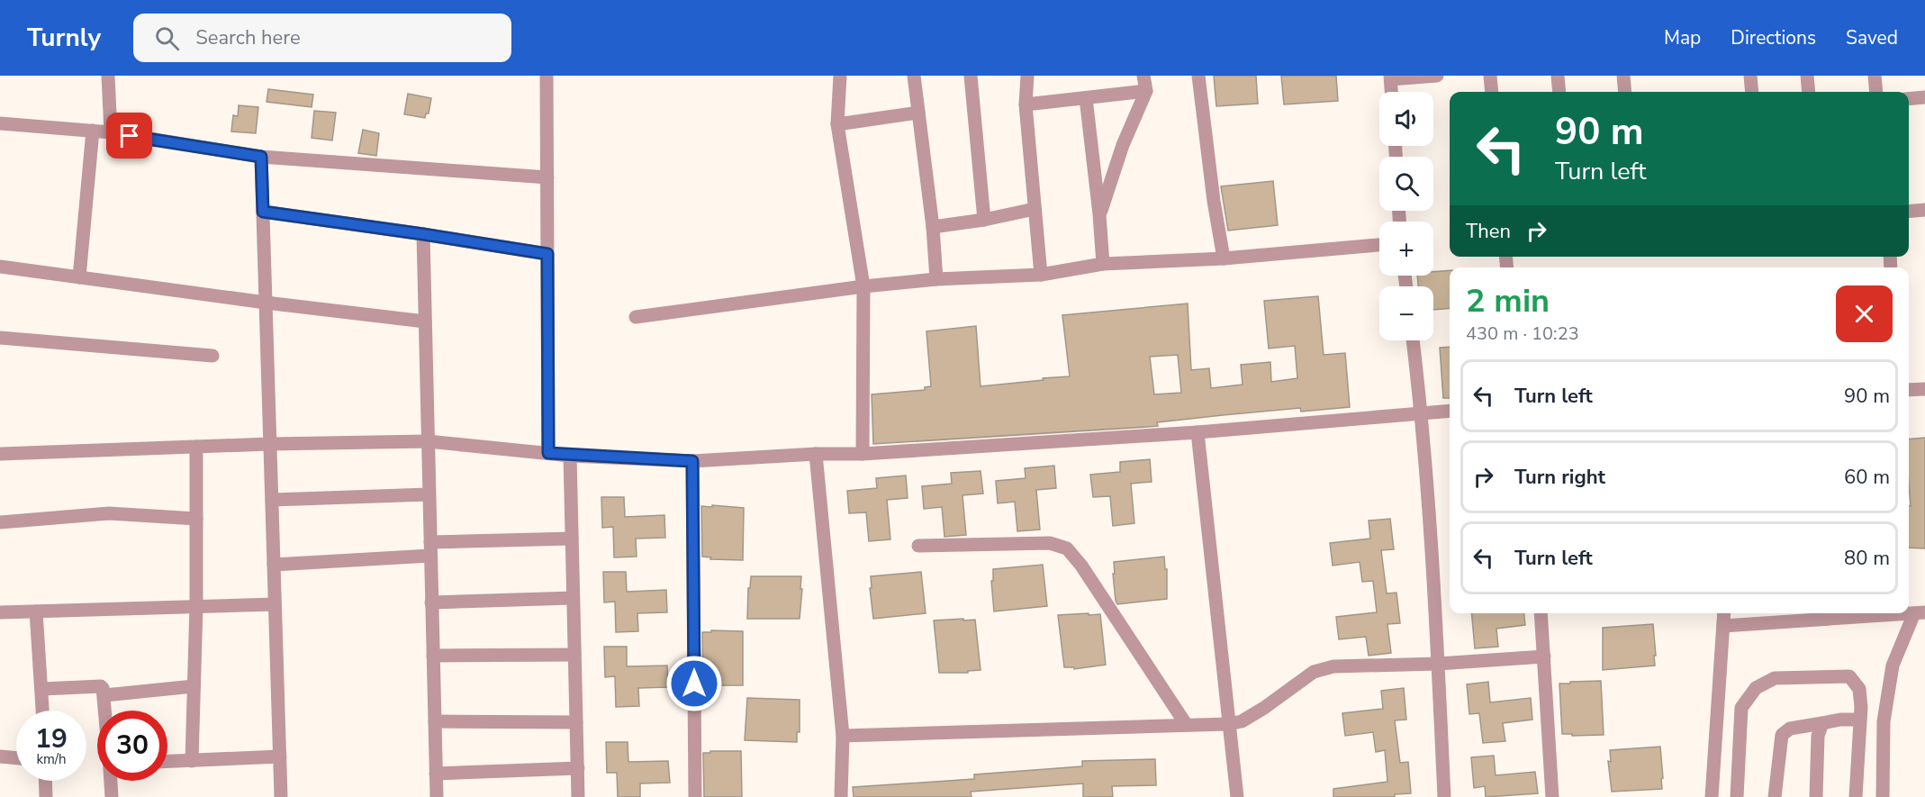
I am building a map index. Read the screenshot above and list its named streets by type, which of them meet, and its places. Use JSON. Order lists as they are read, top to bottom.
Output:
{
  "page": {
    "header": "Turnly",
    "search": "Search here",
    "nav": ["Map", "Directions", "Saved"],
    "map_buttons": ["+", "−"],
    "turn": ["90 m", "Turn left"],
    "then": "Then",
    "heading": ["2 min", "430 m · 10:23"],
    "list": [
      {
        "name": "Turn left",
        "value": "90 m"
      },
      {
        "name": "Turn right",
        "value": "60 m"
      },
      {
        "name": "Turn left",
        "value": "80 m"
      }
    ],
    "speed": "19 km/h",
    "limit": "30"
  }
}
